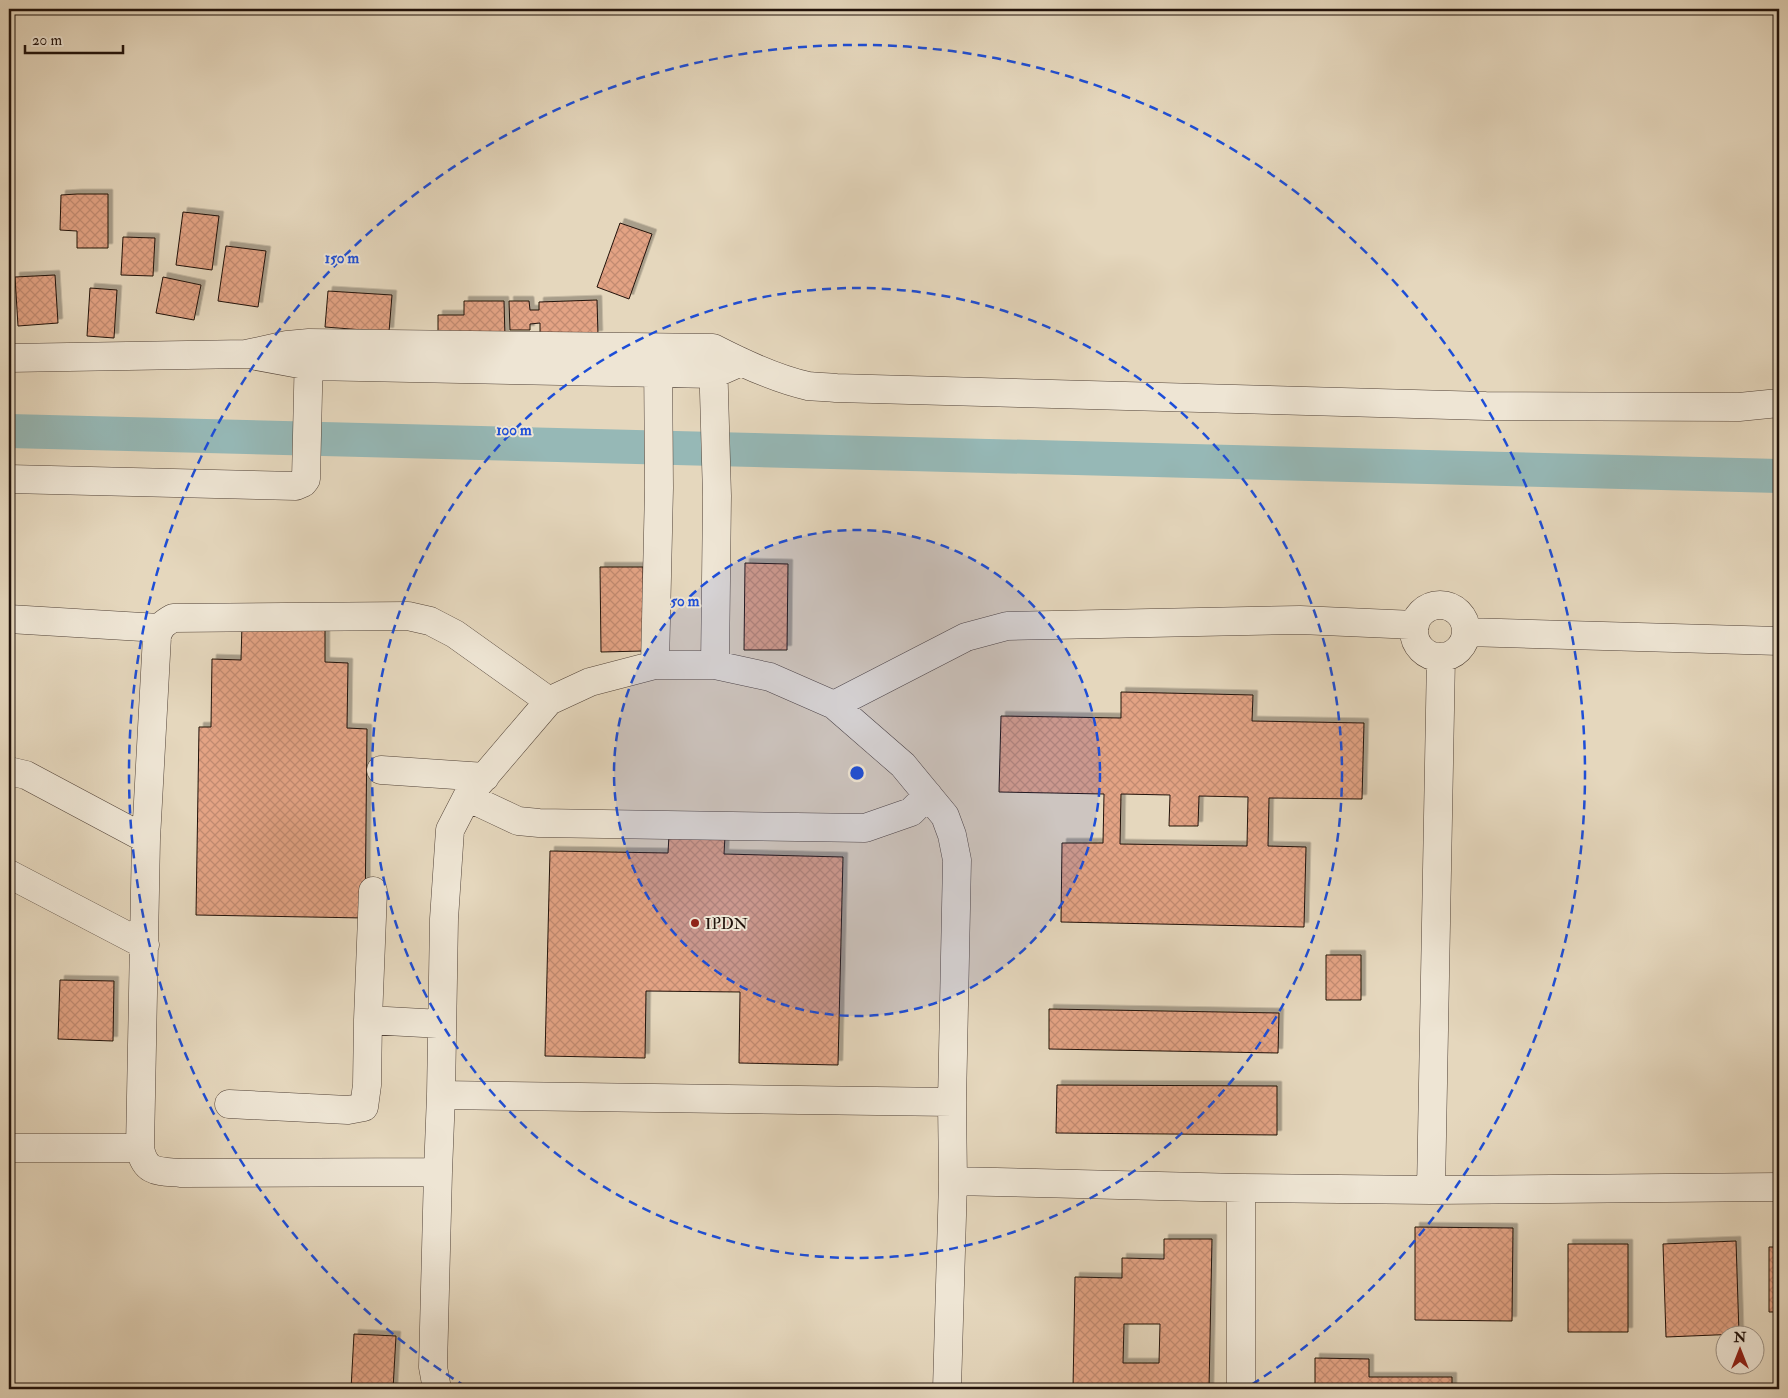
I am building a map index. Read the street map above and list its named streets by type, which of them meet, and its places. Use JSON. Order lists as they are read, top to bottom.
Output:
{
  "places": ["IPDN"],
  "scale_bar": "20 m",
  "north": "top",
  "rings": ["150 m", "100 m", "50 m"]
}
